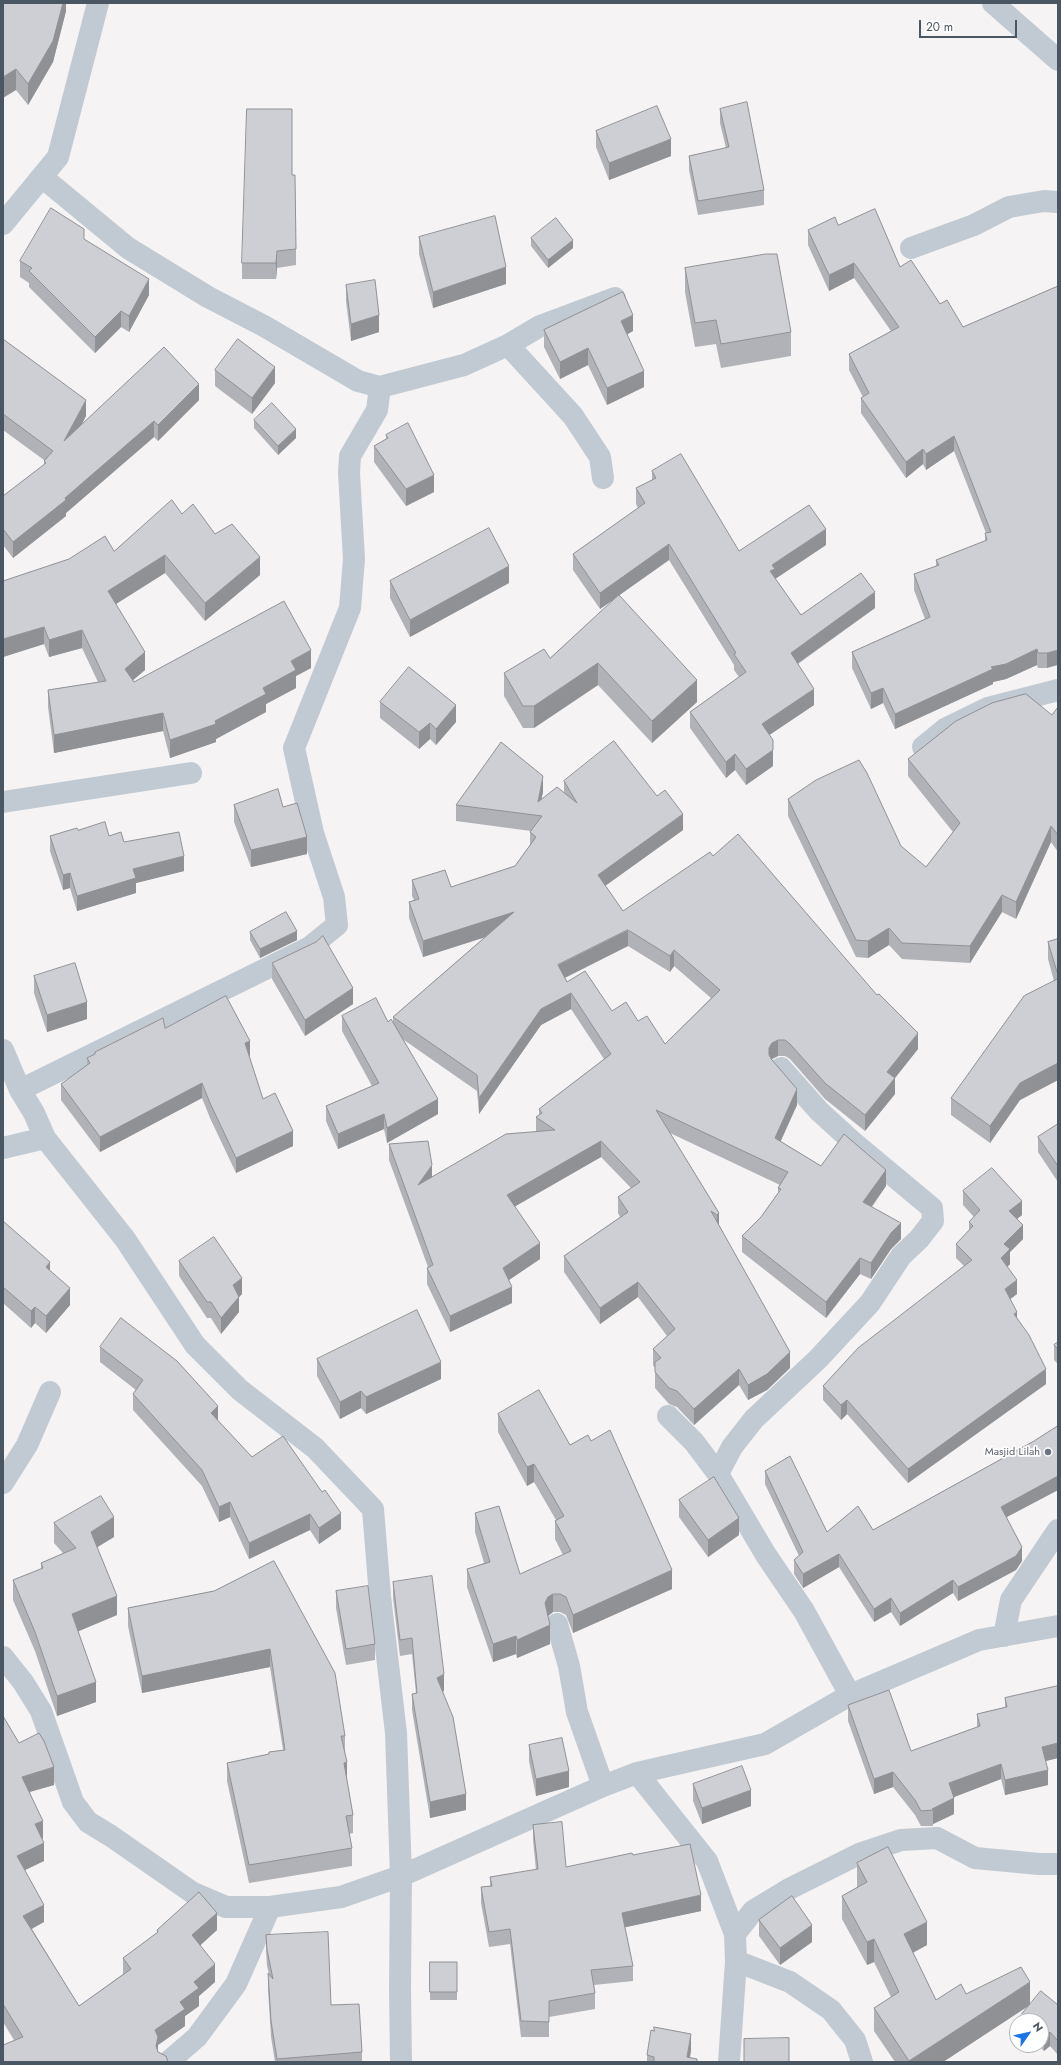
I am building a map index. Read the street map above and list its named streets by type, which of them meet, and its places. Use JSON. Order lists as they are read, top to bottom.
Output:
{
  "places": ["Masjid Lilah"],
  "scale_bar": "20 m",
  "north": "top right"
}
